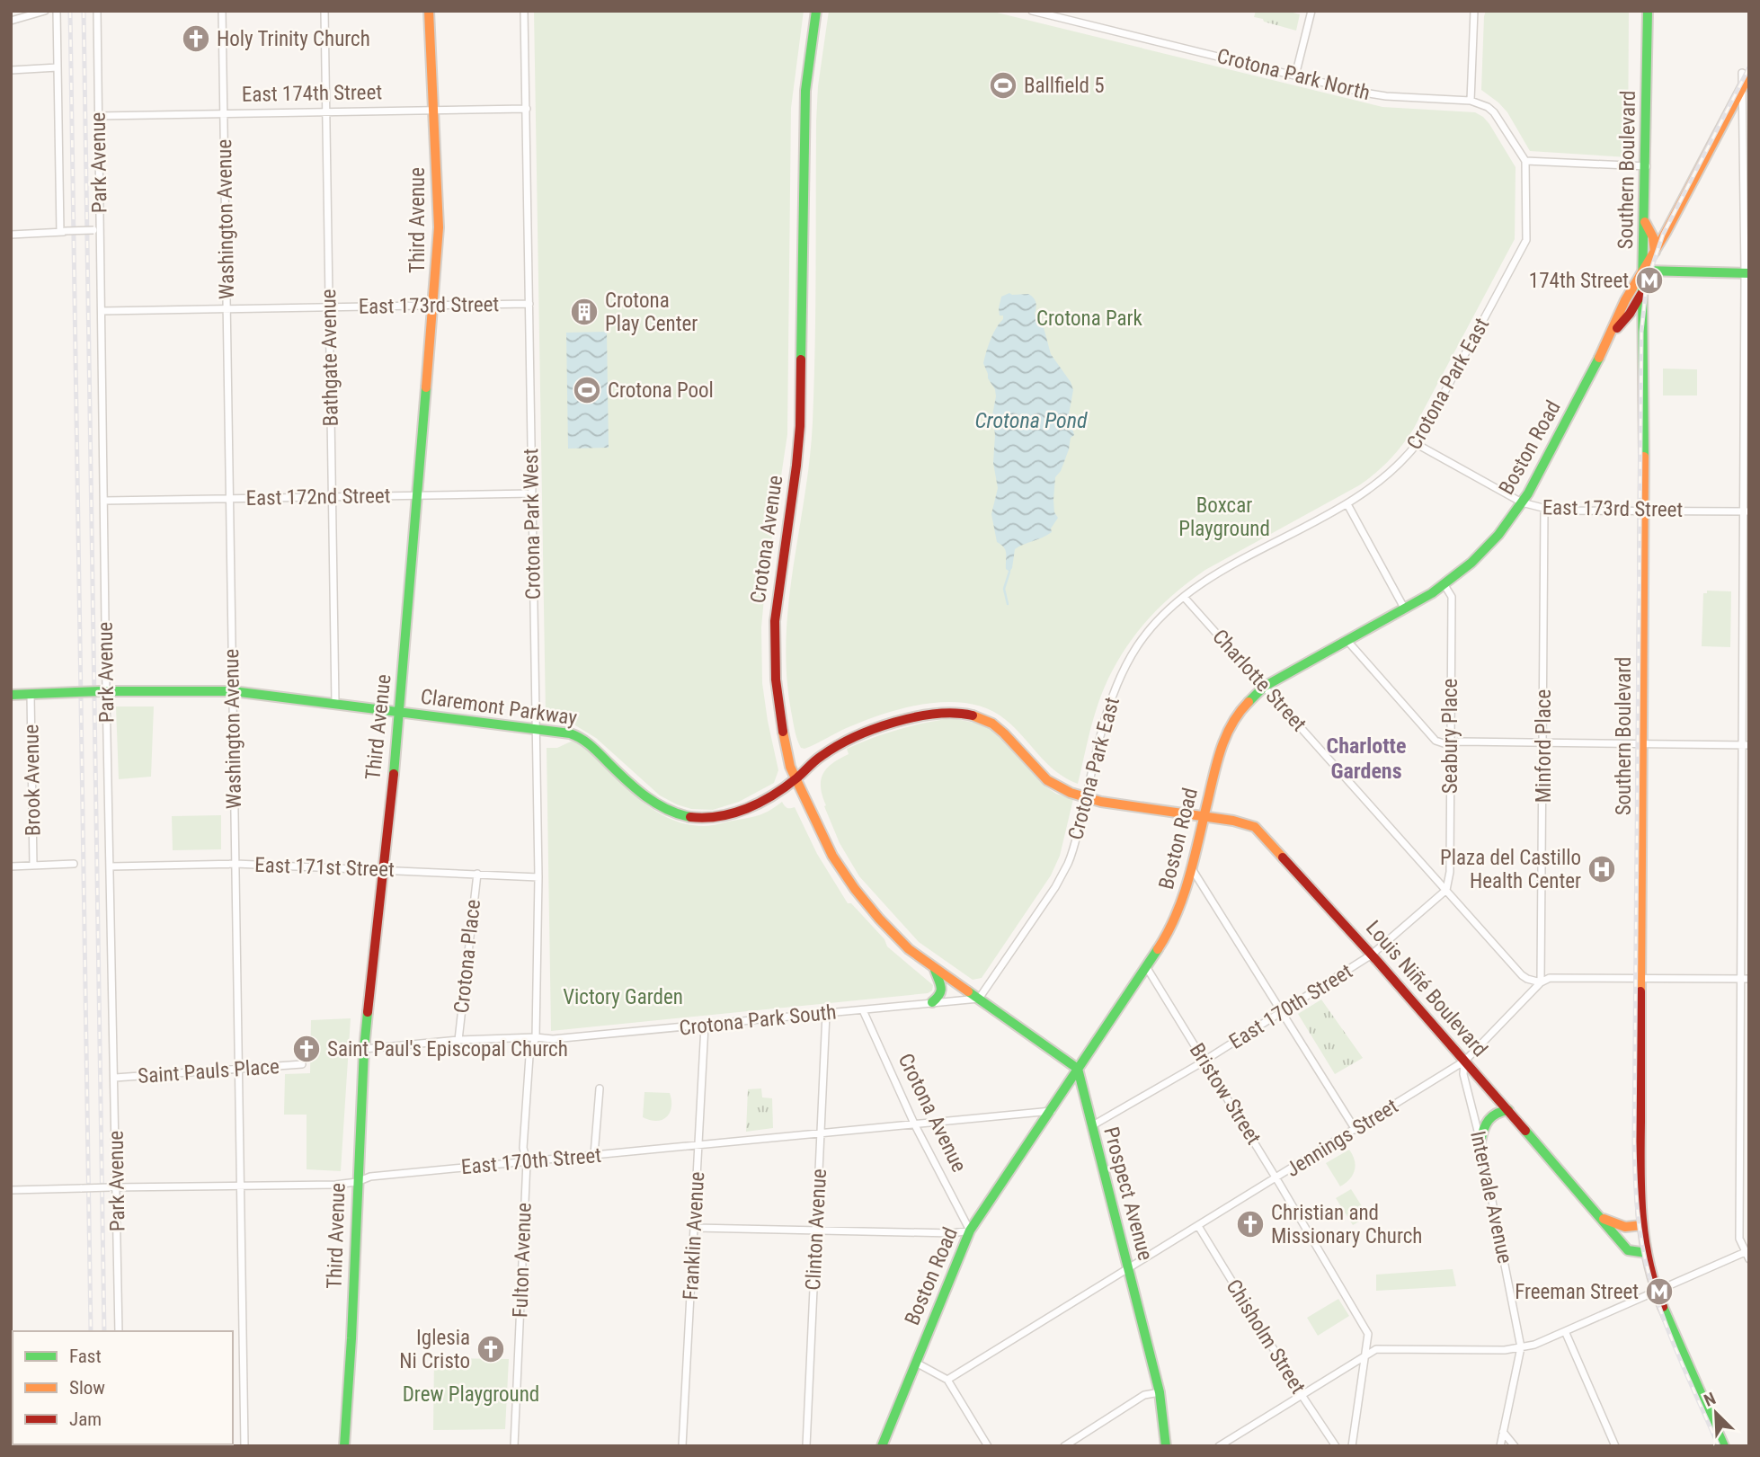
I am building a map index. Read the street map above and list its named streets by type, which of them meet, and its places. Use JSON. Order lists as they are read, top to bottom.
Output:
{
  "streets": {
    "main road": [
      "Southern Boulevard",
      "Third Avenue",
      "Boston Road",
      "Crotona Avenue",
      "Claremont Parkway",
      "Louis Niñé Boulevard",
      "Prospect Avenue"
    ],
    "street": [
      "Crotona Park North",
      "East 174th Street",
      "Park Avenue",
      "Washington Avenue",
      "East 173rd Street",
      "Bathgate Avenue",
      "Crotona Park East",
      "East 172nd Street",
      "Crotona Park West",
      "Charlotte Street",
      "Seabury Place",
      "Minford Place",
      "Brook Avenue",
      "East 171st Street",
      "Crotona Place",
      "East 170th Street",
      "Crotona Park South",
      "Saint Pauls Place",
      "Bristow Street",
      "Jennings Street",
      "Intervale Avenue",
      "Clinton Avenue",
      "Franklin Avenue",
      "Fulton Avenue",
      "Chisholm Street"
    ]
  },
  "crossings": [
    ["East 174th Street", "Park Avenue"],
    ["East 174th Street", "Washington Avenue"],
    ["East 174th Street", "Third Avenue"],
    ["East 174th Street", "Bathgate Avenue"],
    ["East 174th Street", "Crotona Park West"],
    ["Park Avenue", "East 173rd Street"],
    ["Park Avenue", "East 172nd Street"],
    ["Park Avenue", "Claremont Parkway"],
    ["Park Avenue", "East 171st Street"],
    ["Park Avenue", "East 170th Street"],
    ["Park Avenue", "Saint Pauls Place"],
    ["Southern Boulevard", "East 173rd Street"],
    ["Southern Boulevard", "Louis Niñé Boulevard"],
    ["Washington Avenue", "East 173rd Street"],
    ["Washington Avenue", "East 172nd Street"],
    ["Washington Avenue", "Claremont Parkway"],
    ["Washington Avenue", "East 171st Street"],
    ["Washington Avenue", "East 170th Street"],
    ["Washington Avenue", "Saint Pauls Place"],
    ["Third Avenue", "East 173rd Street"],
    ["Third Avenue", "East 172nd Street"],
    ["Third Avenue", "Claremont Parkway"],
    ["Third Avenue", "East 171st Street"],
    ["Third Avenue", "East 170th Street"],
    ["East 173rd Street", "Bathgate Avenue"],
    ["East 173rd Street", "Crotona Park East"],
    ["East 173rd Street", "Boston Road"],
    ["East 173rd Street", "Crotona Park West"],
    ["East 173rd Street", "Minford Place"],
    ["Bathgate Avenue", "East 172nd Street"],
    ["Bathgate Avenue", "Claremont Parkway"],
    ["Crotona Park East", "Crotona Avenue"],
    ["Crotona Park East", "Charlotte Street"],
    ["Crotona Park East", "Claremont Parkway"],
    ["Crotona Park East", "Louis Niñé Boulevard"],
    ["Crotona Park East", "Crotona Park South"],
    ["Boston Road", "Crotona Avenue"],
    ["Boston Road", "Charlotte Street"],
    ["Boston Road", "Seabury Place"],
    ["Boston Road", "Louis Niñé Boulevard"],
    ["Boston Road", "East 170th Street"],
    ["Boston Road", "Bristow Street"],
    ["Boston Road", "Prospect Avenue"],
    ["East 172nd Street", "Crotona Park West"],
    ["Crotona Park West", "Claremont Parkway"],
    ["Crotona Park West", "East 171st Street"],
    ["Crotona Park West", "Crotona Park South"],
    ["Crotona Park West", "Fulton Avenue"],
    ["Crotona Avenue", "Claremont Parkway"],
    ["Crotona Avenue", "East 170th Street"],
    ["Crotona Avenue", "Crotona Park South"],
    ["Charlotte Street", "Seabury Place"],
    ["Charlotte Street", "Minford Place"],
    ["Charlotte Street", "East 170th Street"],
    ["Charlotte Street", "Jennings Street"],
    ["Claremont Parkway", "Brook Avenue"],
    ["Claremont Parkway", "Louis Niñé Boulevard"],
    ["Seabury Place", "East 170th Street"],
    ["Minford Place", "Jennings Street"],
    ["East 171st Street", "Crotona Place"],
    ["Louis Niñé Boulevard", "East 170th Street"],
    ["Louis Niñé Boulevard", "Jennings Street"],
    ["Louis Niñé Boulevard", "Intervale Avenue"],
    ["East 170th Street", "Bristow Street"],
    ["East 170th Street", "Prospect Avenue"],
    ["East 170th Street", "Clinton Avenue"],
    ["East 170th Street", "Franklin Avenue"],
    ["East 170th Street", "Fulton Avenue"],
    ["Crotona Park South", "Clinton Avenue"],
    ["Crotona Park South", "Franklin Avenue"],
    ["Crotona Park South", "Fulton Avenue"],
    ["Bristow Street", "Jennings Street"],
    ["Jennings Street", "Prospect Avenue"],
    ["Jennings Street", "Intervale Avenue"],
    ["Jennings Street", "Chisholm Street"]
  ],
  "districts": ["Charlotte Gardens"],
  "water": ["Crotona Pond"],
  "parks": [
    "Crotona Park",
    "Boxcar Playground",
    "Victory Garden",
    "Drew Playground"
  ],
  "places": {
    "church": [
      "Holy Trinity Church",
      "Saint Paul's Episcopal Church",
      "Christian and Missionary Church",
      "Iglesia Ni Cristo"
    ],
    "sports": ["Ballfield 5", "Crotona Pool"],
    "metro station": ["174th Street", "Freeman Street"],
    "building": ["Crotona Play Center"],
    "hospital": ["Plaza del Castillo Health Center"]
  },
  "legend": ["Fast", "Slow", "Jam"],
  "north": "top left"
}
